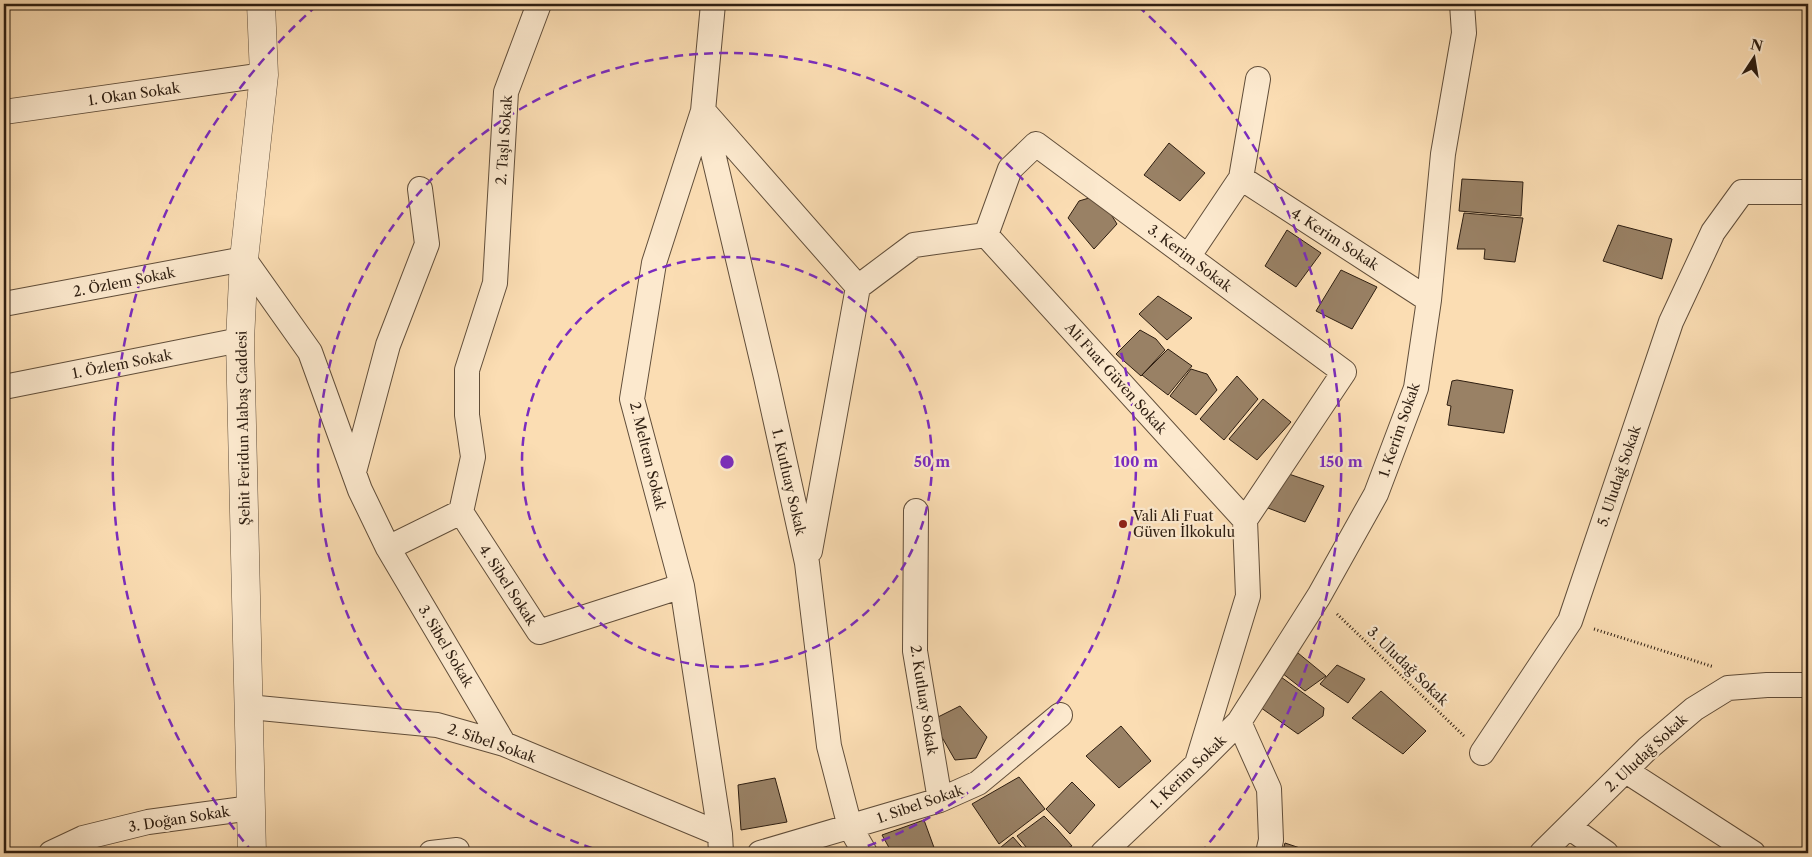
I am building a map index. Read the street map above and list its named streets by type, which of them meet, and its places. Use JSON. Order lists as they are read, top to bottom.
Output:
{
  "streets": {
    "street": [
      "1. Okan Sokak",
      "2. Taşlı Sokak",
      "4. Kerim Sokak",
      "3. Kerim Sokak",
      "2. Özlem Sokak",
      "1. Özlem Sokak",
      "Ali Fuat Güven Sokak",
      "Şehit Feridun Alabaş Caddesi",
      "1. Kerim Sokak",
      "2. Meltem Sokak",
      "5. Uludağ Sokak",
      "1. Kutluay Sokak",
      "4. Sibel Sokak",
      "3. Sibel Sokak",
      "2. Kutluay Sokak",
      "2. Sibel Sokak",
      "2. Uludağ Sokak",
      "1. Sibel Sokak",
      "3. Doğan Sokak"
    ],
    "path": ["3. Uludağ Sokak"]
  },
  "crossings": [
    ["1. Okan Sokak", "Şehit Feridun Alabaş Caddesi"],
    ["2. Taşlı Sokak", "4. Sibel Sokak"],
    ["4. Kerim Sokak", "1. Kerim Sokak"],
    ["3. Kerim Sokak", "Ali Fuat Güven Sokak"],
    ["2. Özlem Sokak", "Şehit Feridun Alabaş Caddesi"],
    ["2. Özlem Sokak", "3. Sibel Sokak"],
    ["1. Özlem Sokak", "Şehit Feridun Alabaş Caddesi"],
    ["Şehit Feridun Alabaş Caddesi", "3. Sibel Sokak"],
    ["Şehit Feridun Alabaş Caddesi", "2. Sibel Sokak"],
    ["Şehit Feridun Alabaş Caddesi", "3. Doğan Sokak"],
    ["1. Kerim Sokak", "3. Uludağ Sokak"],
    ["2. Meltem Sokak", "1. Kutluay Sokak"],
    ["2. Meltem Sokak", "4. Sibel Sokak"],
    ["2. Meltem Sokak", "2. Sibel Sokak"],
    ["5. Uludağ Sokak", "3. Uludağ Sokak"],
    ["1. Kutluay Sokak", "1. Sibel Sokak"],
    ["3. Sibel Sokak", "2. Sibel Sokak"],
    ["2. Kutluay Sokak", "1. Sibel Sokak"]
  ],
  "places": ["Vali Ali Fuat Güven İlkokulu"],
  "north": "top",
  "rings": ["50 m", "100 m", "150 m"]
}
